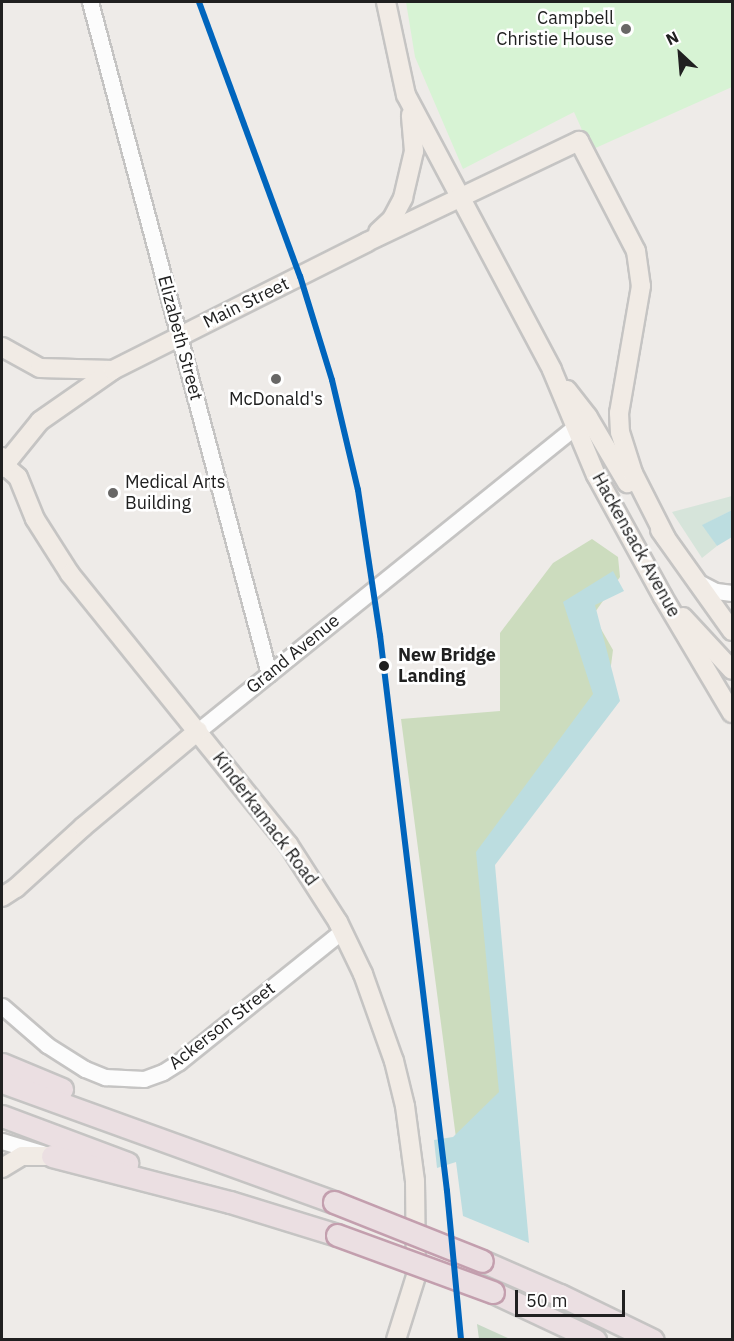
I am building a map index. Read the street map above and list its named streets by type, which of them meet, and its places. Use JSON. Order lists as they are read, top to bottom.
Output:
{
  "streets": {
    "main road": [
      "Main Street",
      "Hackensack Avenue",
      "Grand Avenue",
      "Kinderkamack Road"
    ],
    "street": ["Elizabeth Street", "Ackerson Street"]
  },
  "crossings": [
    ["Main Street", "Elizabeth Street"],
    ["Main Street", "Hackensack Avenue"],
    ["Main Street", "Kinderkamack Road"],
    ["Elizabeth Street", "Grand Avenue"],
    ["Hackensack Avenue", "Grand Avenue"],
    ["Grand Avenue", "Kinderkamack Road"],
    ["Kinderkamack Road", "Ackerson Street"]
  ],
  "places": [
    "Campbell Christie House",
    "McDonald's",
    "Medical Arts Building",
    "New Bridge Landing"
  ],
  "scale_bar": "50 m",
  "north": "top left"
}
